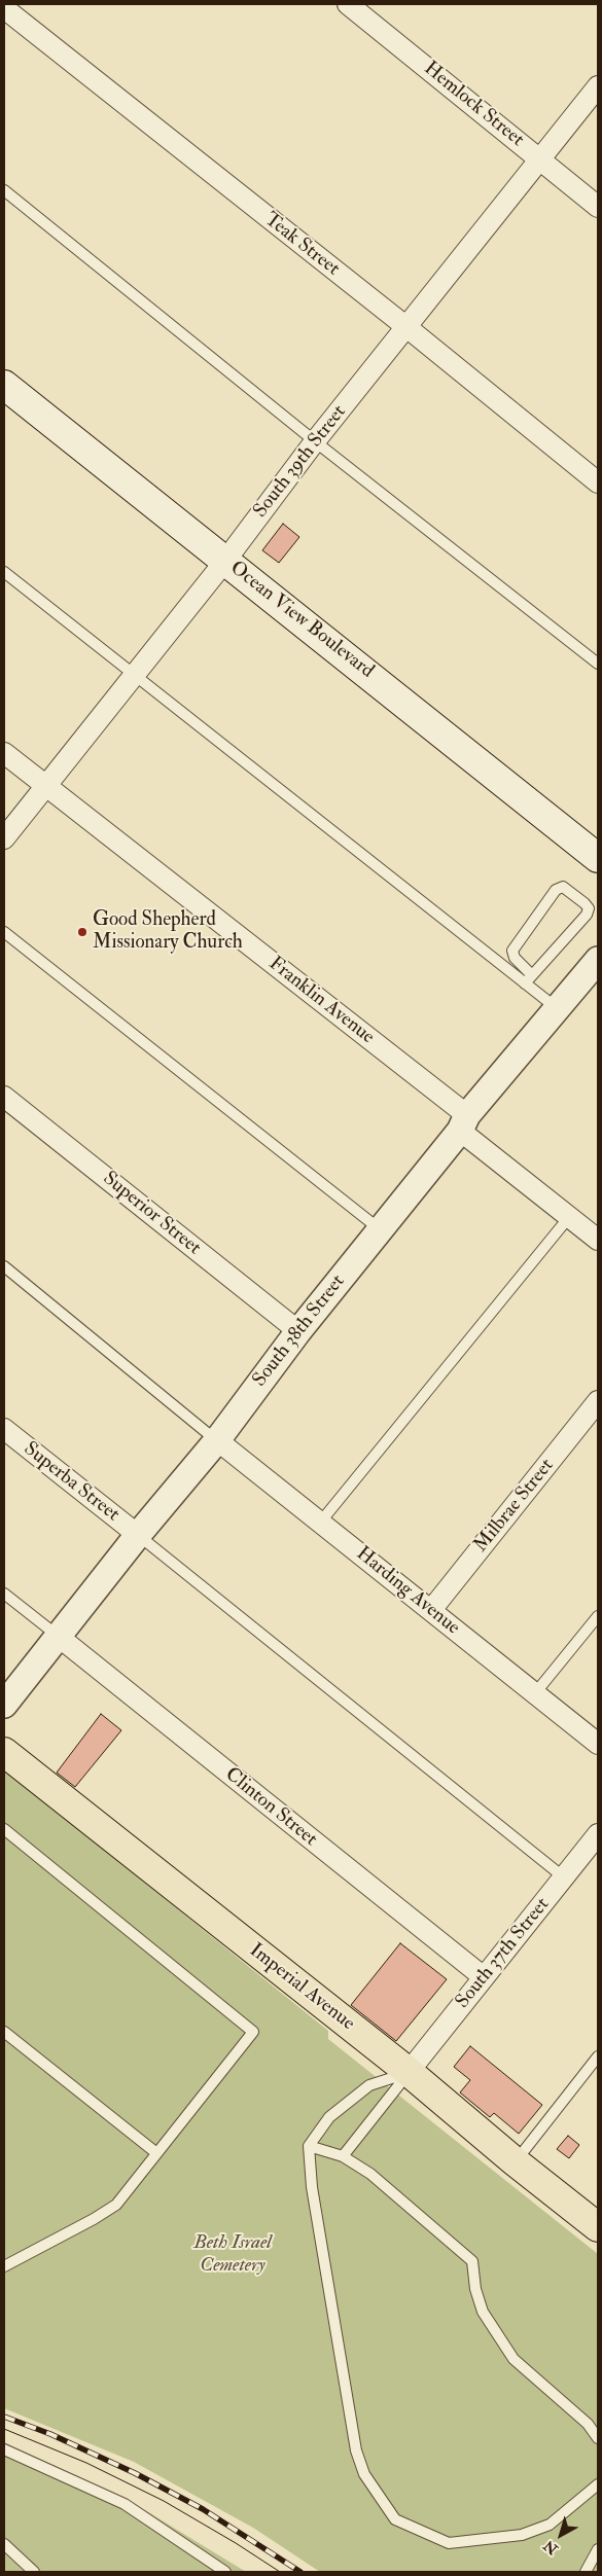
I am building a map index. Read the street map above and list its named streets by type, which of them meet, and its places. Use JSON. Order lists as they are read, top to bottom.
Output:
{
  "streets": {
    "main road": ["Ocean View Boulevard", "Imperial Avenue"],
    "street": [
      "Hemlock Street",
      "Teak Street",
      "South 39th Street",
      "Franklin Avenue",
      "Superior Street",
      "South 38th Street",
      "Superba Street",
      "Milbrae Street",
      "Harding Avenue",
      "Clinton Street",
      "South 37th Street"
    ]
  },
  "crossings": [
    ["Hemlock Street", "South 39th Street"],
    ["Teak Street", "South 39th Street"],
    ["South 39th Street", "Ocean View Boulevard"],
    ["South 39th Street", "Franklin Avenue"],
    ["Franklin Avenue", "South 38th Street"],
    ["Superior Street", "South 38th Street"],
    ["South 38th Street", "Superba Street"],
    ["South 38th Street", "Harding Avenue"],
    ["South 38th Street", "Clinton Street"],
    ["Milbrae Street", "Harding Avenue"],
    ["Clinton Street", "South 37th Street"],
    ["South 37th Street", "Imperial Avenue"]
  ],
  "parks": ["Beth Israel Cemetery"],
  "places": ["Good Shepherd Missionary Church"],
  "north": "bottom left"
}
